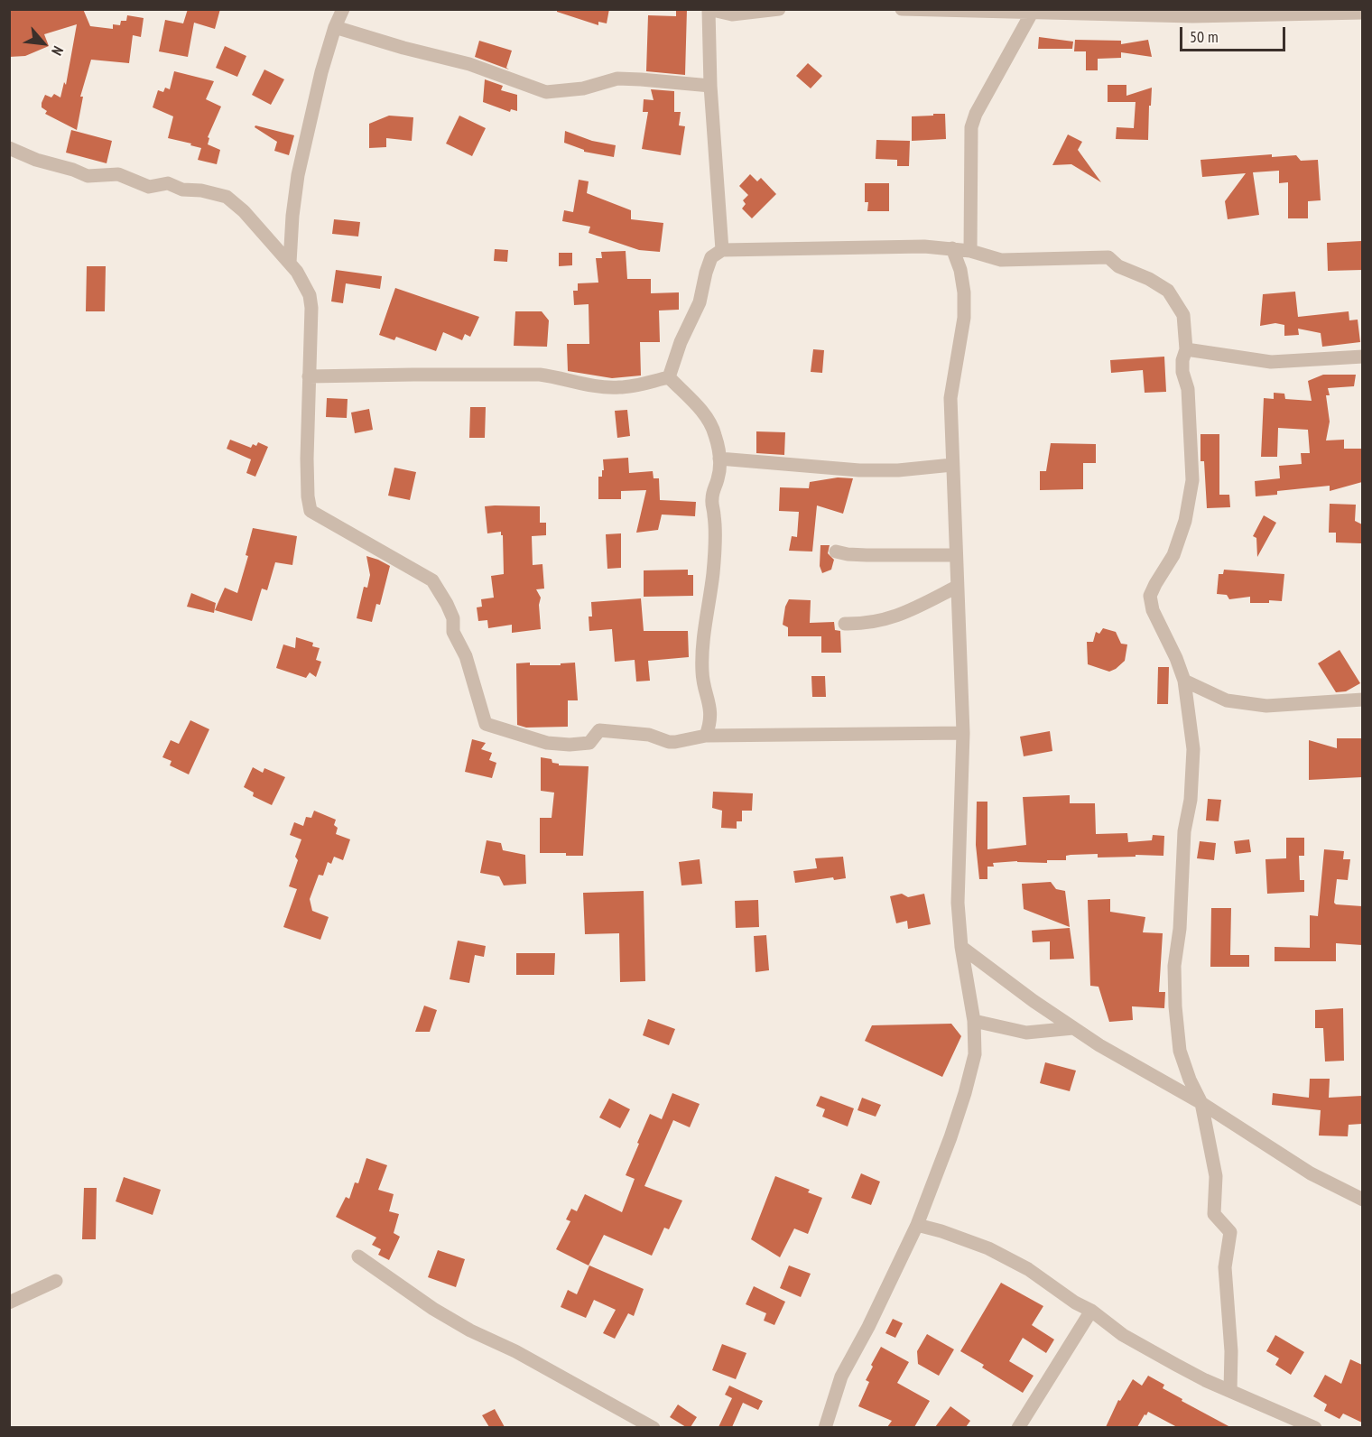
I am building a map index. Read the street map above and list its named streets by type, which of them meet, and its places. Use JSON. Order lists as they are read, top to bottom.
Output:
{
  "scale_bar": "50 m",
  "north": "bottom right"
}
